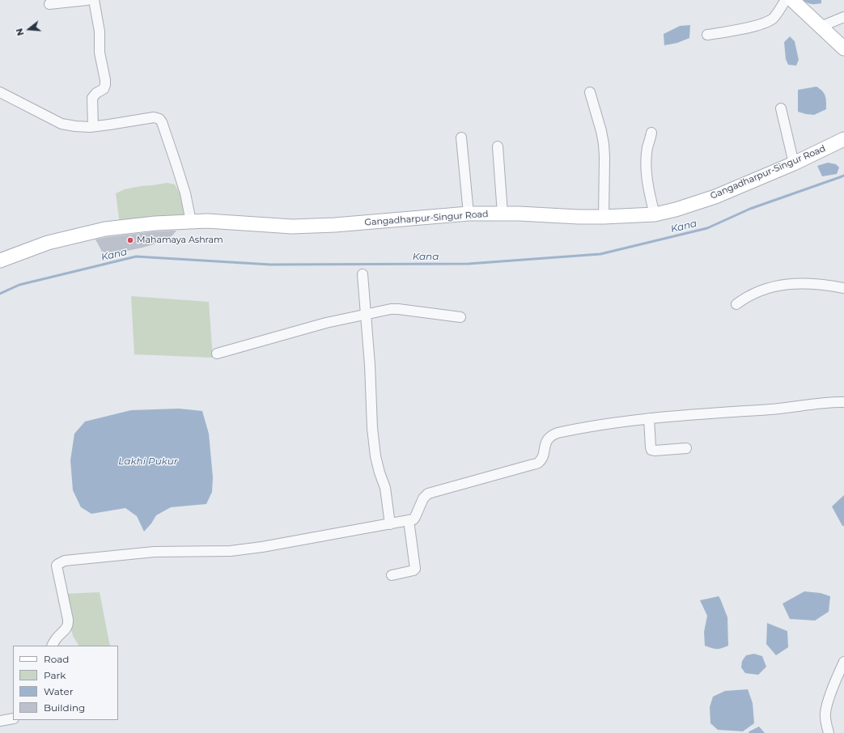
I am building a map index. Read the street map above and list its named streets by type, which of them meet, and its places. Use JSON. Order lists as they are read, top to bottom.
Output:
{
  "streets": {
    "street": ["Gangadharpur-Singur Road"]
  },
  "water": ["Kana", "Lakhi Pukur"],
  "places": ["Mahamaya Ashram"],
  "legend": [
    "Road",
    "Park",
    "Water",
    "Building"
  ],
  "north": "left"
}
